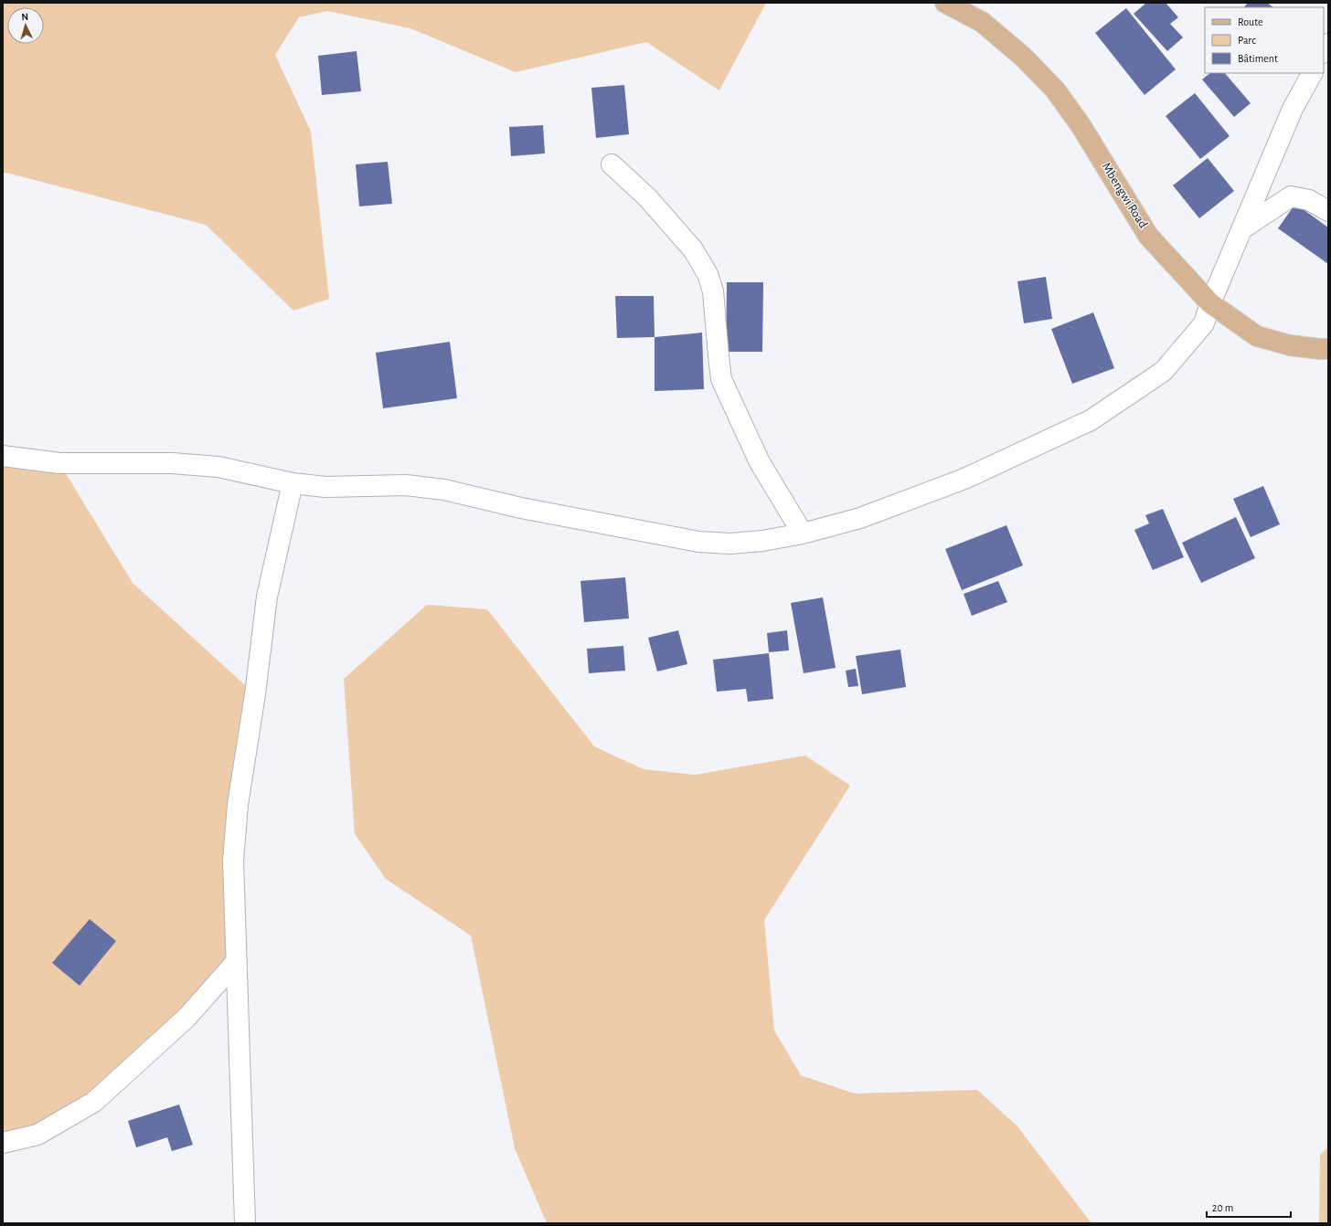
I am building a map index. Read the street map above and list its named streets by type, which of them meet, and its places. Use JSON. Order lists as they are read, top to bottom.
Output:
{
  "streets": {
    "main road": ["Mbengwi Road"]
  },
  "legend": ["Route", "Parc", "Bâtiment"],
  "scale_bar": "20 m",
  "north": "top"
}
